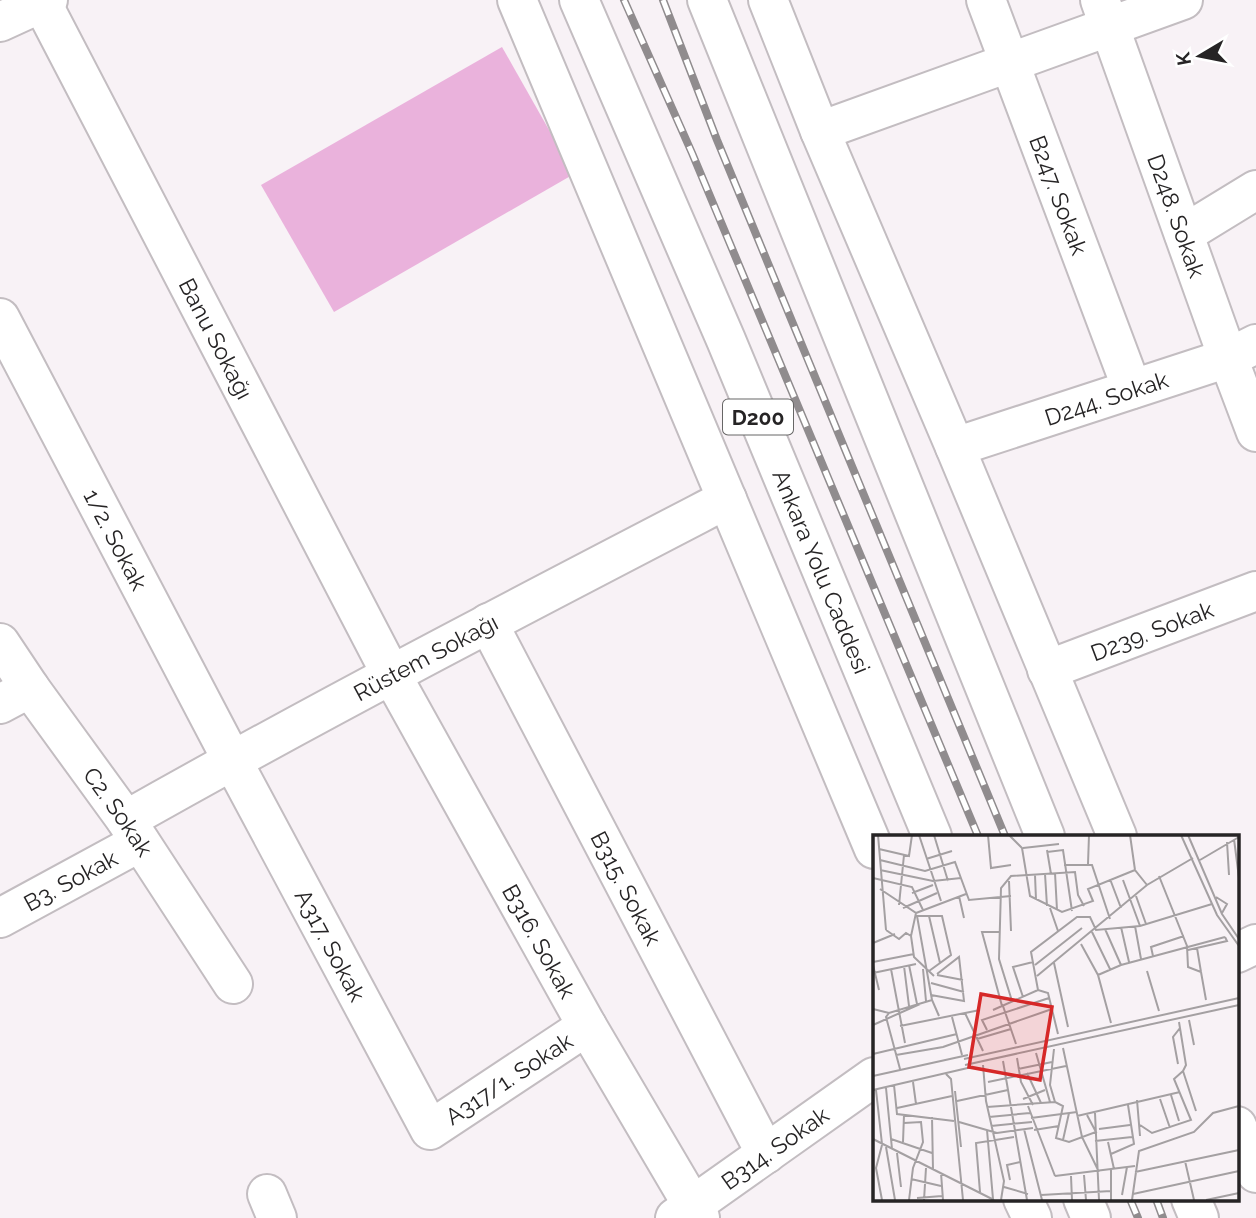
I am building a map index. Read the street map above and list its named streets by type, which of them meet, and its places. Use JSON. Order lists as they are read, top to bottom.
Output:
{
  "streets": {
    "main road": [
      "B247. Sokak",
      "D248. Sokak",
      "Banu Sokağı",
      "D244. Sokak",
      "D200",
      "1/2. Sokak",
      "Ankara Yolu Caddesi",
      "D239. Sokak",
      "Rüstem Sokağı",
      "C2. Sokak",
      "B3. Sokak",
      "B315. Sokak",
      "B316. Sokak",
      "A317. Sokak",
      "A317/1. Sokak",
      "B314. Sokak"
    ]
  },
  "crossings": [
    ["B247. Sokak", "D244. Sokak"],
    ["D248. Sokak", "D244. Sokak"],
    ["Banu Sokağı", "Rüstem Sokağı"],
    ["Banu Sokağı", "B316. Sokak"],
    ["1/2. Sokak", "Rüstem Sokağı"],
    ["1/2. Sokak", "A317. Sokak"],
    ["Rüstem Sokağı", "C2. Sokak"],
    ["Rüstem Sokağı", "B3. Sokak"],
    ["Rüstem Sokağı", "B315. Sokak"],
    ["Rüstem Sokağı", "B316. Sokak"],
    ["Rüstem Sokağı", "A317. Sokak"],
    ["C2. Sokak", "B3. Sokak"],
    ["B315. Sokak", "B314. Sokak"],
    ["B316. Sokak", "A317/1. Sokak"],
    ["B316. Sokak", "B314. Sokak"],
    ["A317. Sokak", "A317/1. Sokak"]
  ],
  "north": "left"
}
